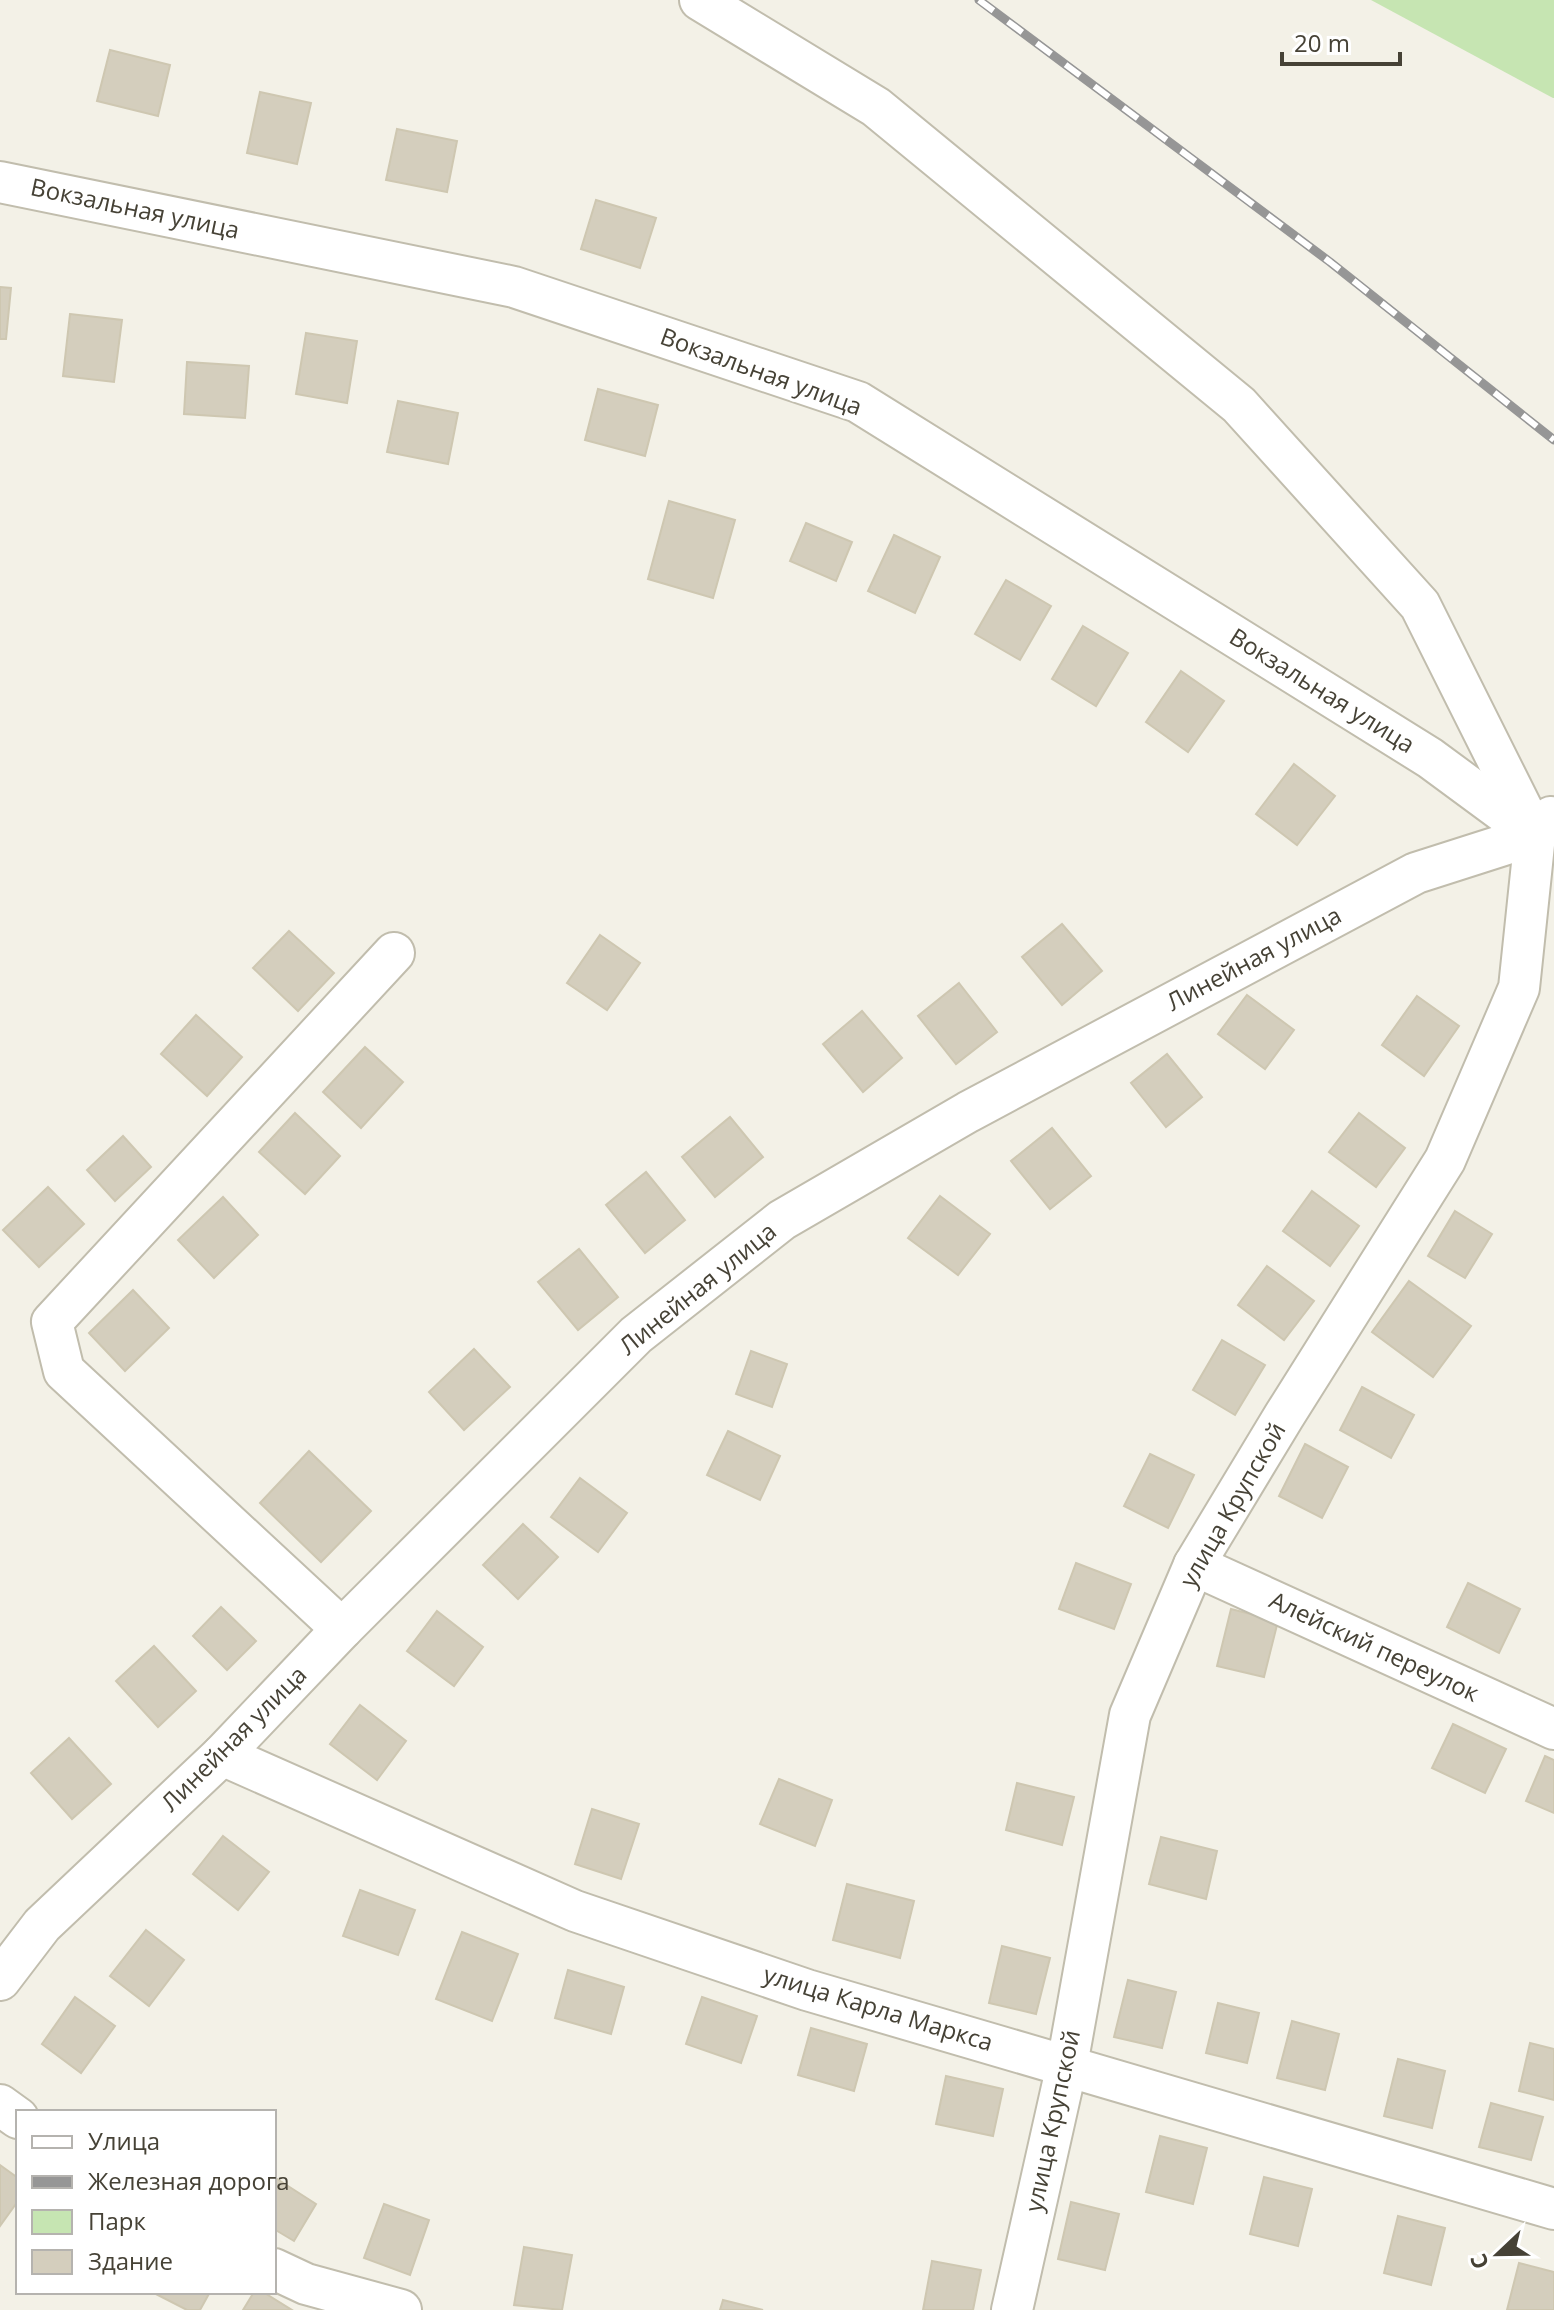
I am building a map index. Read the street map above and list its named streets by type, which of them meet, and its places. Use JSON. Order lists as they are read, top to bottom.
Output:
{
  "streets": {
    "street": [
      "Вокзальная улица",
      "Линейная улица",
      "улица Крупской",
      "Алейский переулок",
      "улица Карла Маркса"
    ]
  },
  "crossings": [
    ["Вокзальная улица", "Линейная улица"],
    ["Вокзальная улица", "улица Крупской"],
    ["Линейная улица", "улица Крупской"],
    ["Линейная улица", "улица Карла Маркса"],
    ["улица Крупской", "Алейский переулок"],
    ["улица Крупской", "улица Карла Маркса"]
  ],
  "legend": [
    "Улица",
    "Железная дорога",
    "Парк",
    "Здание"
  ],
  "scale_bar": "20 m",
  "north": "left"
}
